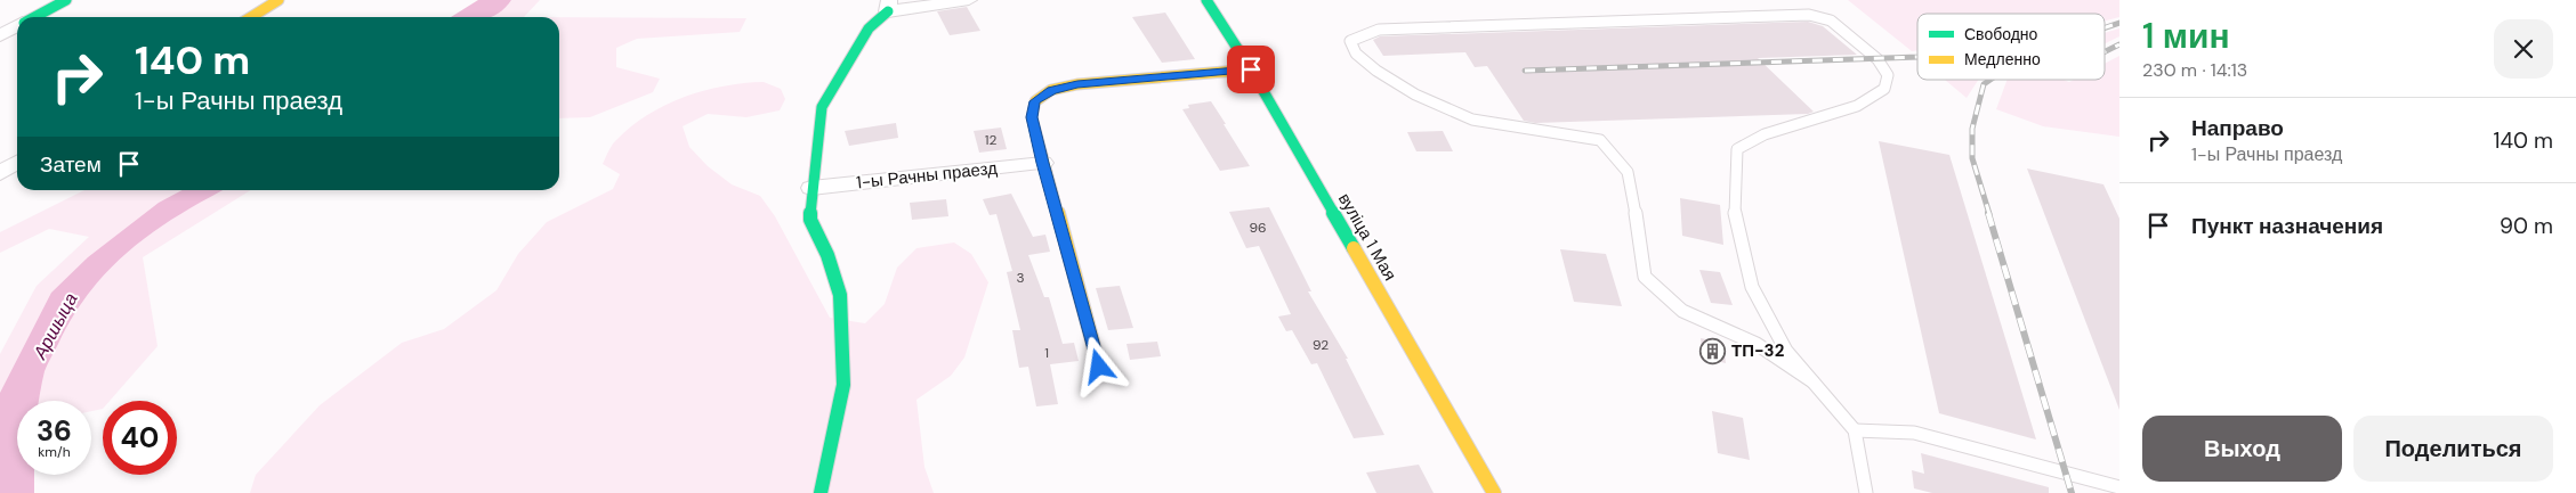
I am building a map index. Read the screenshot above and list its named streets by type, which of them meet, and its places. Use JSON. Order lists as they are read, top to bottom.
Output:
{
  "streets": {
    "street": ["1-ы Рачны праезд", "вуліца 1 Мая"]
  },
  "water": ["Аршыца"],
  "places": {
    "building": ["ТП-32"]
  },
  "house_numbers": [
    "12",
    "96",
    "3",
    "92",
    "1"
  ],
  "legend": ["Свободно", "Медленно"],
  "page": {
    "heading": ["1 мин", "230 m · 14:13"],
    "turn": ["140 m", "1-ы Рачны праезд"],
    "list": [
      {
        "name": "Направо",
        "note": "1-ы Рачны праезд",
        "value": "140 m"
      },
      {
        "name": "Пункт назначения",
        "value": "90 m"
      }
    ],
    "then": "Затем",
    "speed": "36 km/h",
    "limit": "40",
    "buttons": ["Выход", "Поделиться"]
  }
}
